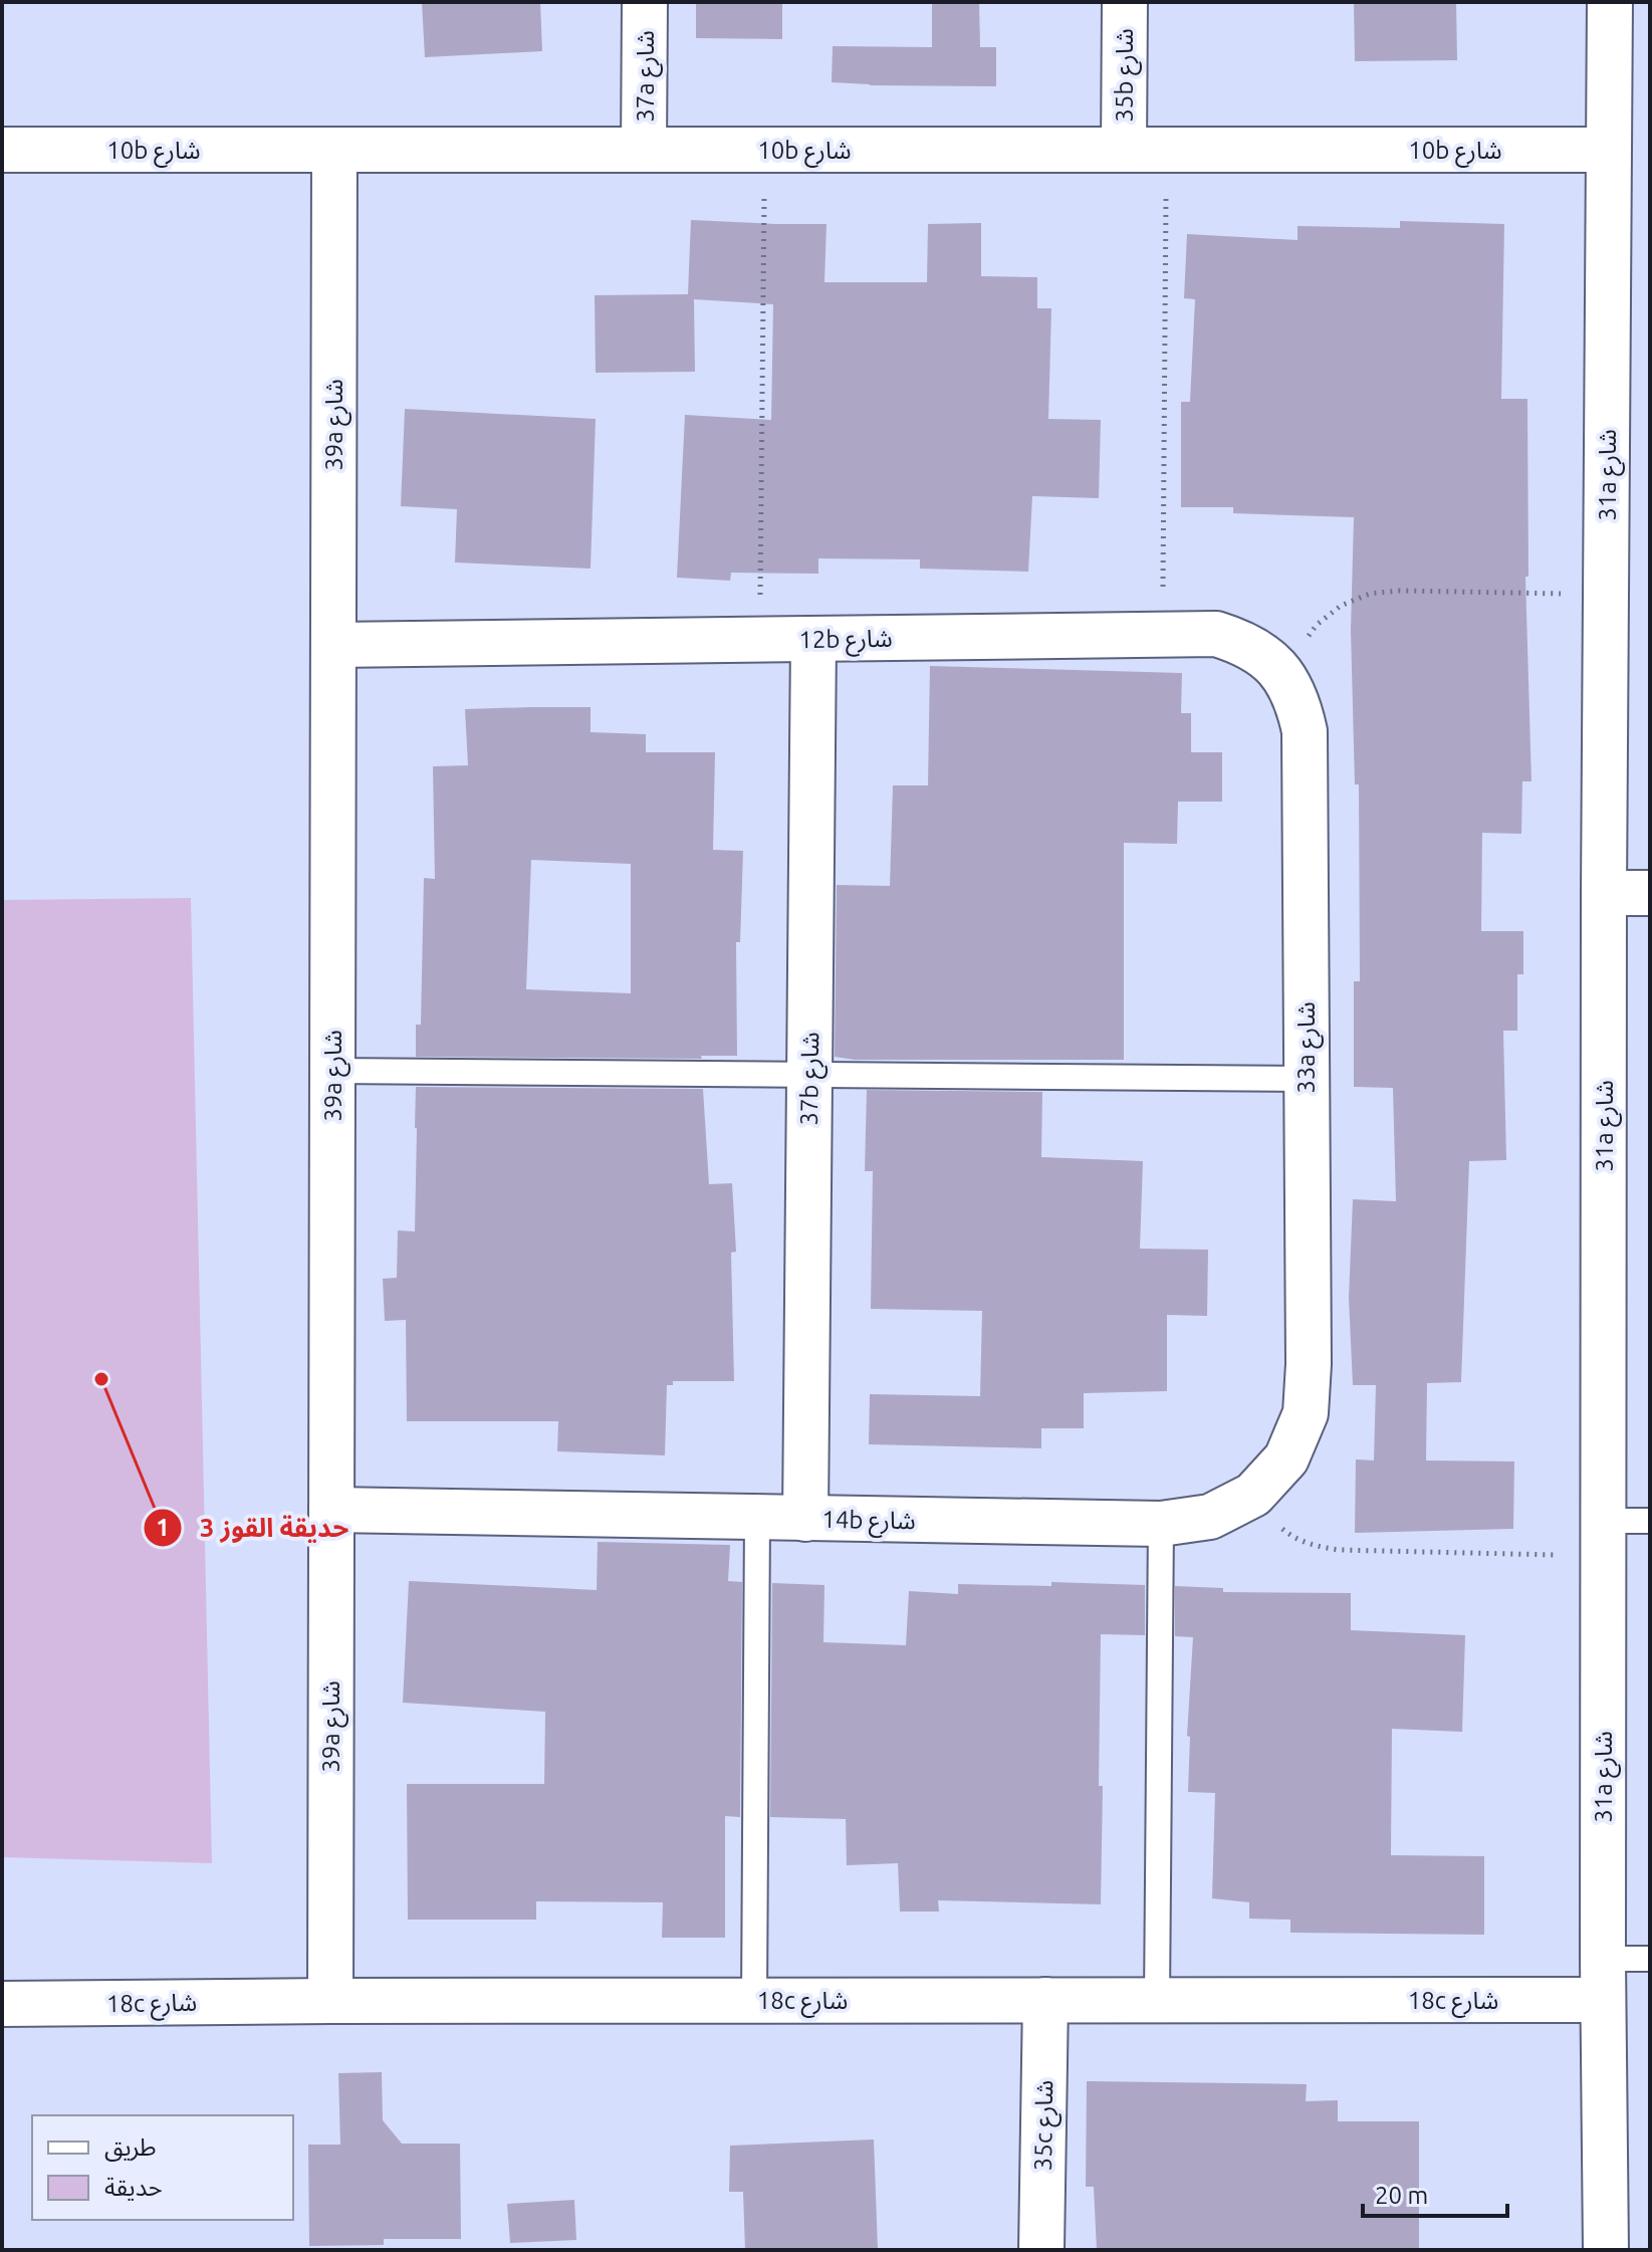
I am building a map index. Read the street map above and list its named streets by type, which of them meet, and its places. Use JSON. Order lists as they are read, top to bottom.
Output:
{
  "streets": {
    "street": [
      "35b شارع",
      "37a شارع",
      "10b شارع",
      "39a شارع",
      "31a شارع",
      "12b شارع",
      "33a شارع",
      "37b شارع",
      "14b شارع",
      "18c شارع",
      "35c شارع"
    ]
  },
  "crossings": [
    ["35b شارع", "10b شارع"],
    ["37a شارع", "10b شارع"],
    ["10b شارع", "39a شارع"],
    ["10b شارع", "31a شارع"],
    ["39a شارع", "12b شارع"],
    ["39a شارع", "14b شارع"],
    ["39a شارع", "18c شارع"],
    ["31a شارع", "18c شارع"],
    ["12b شارع", "33a شارع"],
    ["12b شارع", "37b شارع"],
    ["33a شارع", "14b شارع"],
    ["37b شارع", "14b شارع"],
    ["18c شارع", "35c شارع"]
  ],
  "places": ["حديقة القوز 3"],
  "legend": ["طريق", "حديقة"],
  "scale_bar": "20 m"
}
